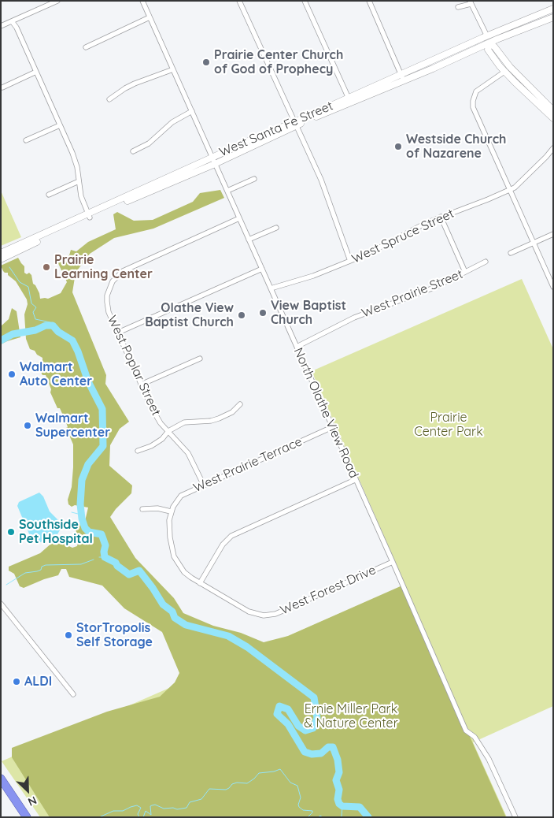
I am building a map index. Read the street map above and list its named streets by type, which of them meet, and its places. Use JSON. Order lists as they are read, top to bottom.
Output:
{
  "streets": {
    "street": [
      "West Santa Fe Street",
      "West Spruce Street",
      "West Prairie Street",
      "West Poplar Street",
      "North Olathe View Road",
      "West Prairie Terrace",
      "West Forest Drive"
    ]
  },
  "crossings": [
    ["West Santa Fe Street", "North Olathe View Road"],
    ["West Spruce Street", "North Olathe View Road"],
    ["West Prairie Street", "North Olathe View Road"],
    ["West Poplar Street", "North Olathe View Road"],
    ["West Poplar Street", "West Prairie Terrace"],
    ["North Olathe View Road", "West Prairie Terrace"],
    ["North Olathe View Road", "West Forest Drive"]
  ],
  "parks": ["Prairie Center Park", "Ernie Miller Park & Nature Center"],
  "places": [
    "Prairie Center Church of God of Prophecy",
    "Westside Church of Nazarene",
    "Prairie Learning Center",
    "View Baptist Church",
    "Olathe View Baptist Church",
    "Walmart Auto Center",
    "Walmart Supercenter",
    "Southside Pet Hospital",
    "StorTropolis Self Storage",
    "ALDI"
  ],
  "north": "bottom right"
}
